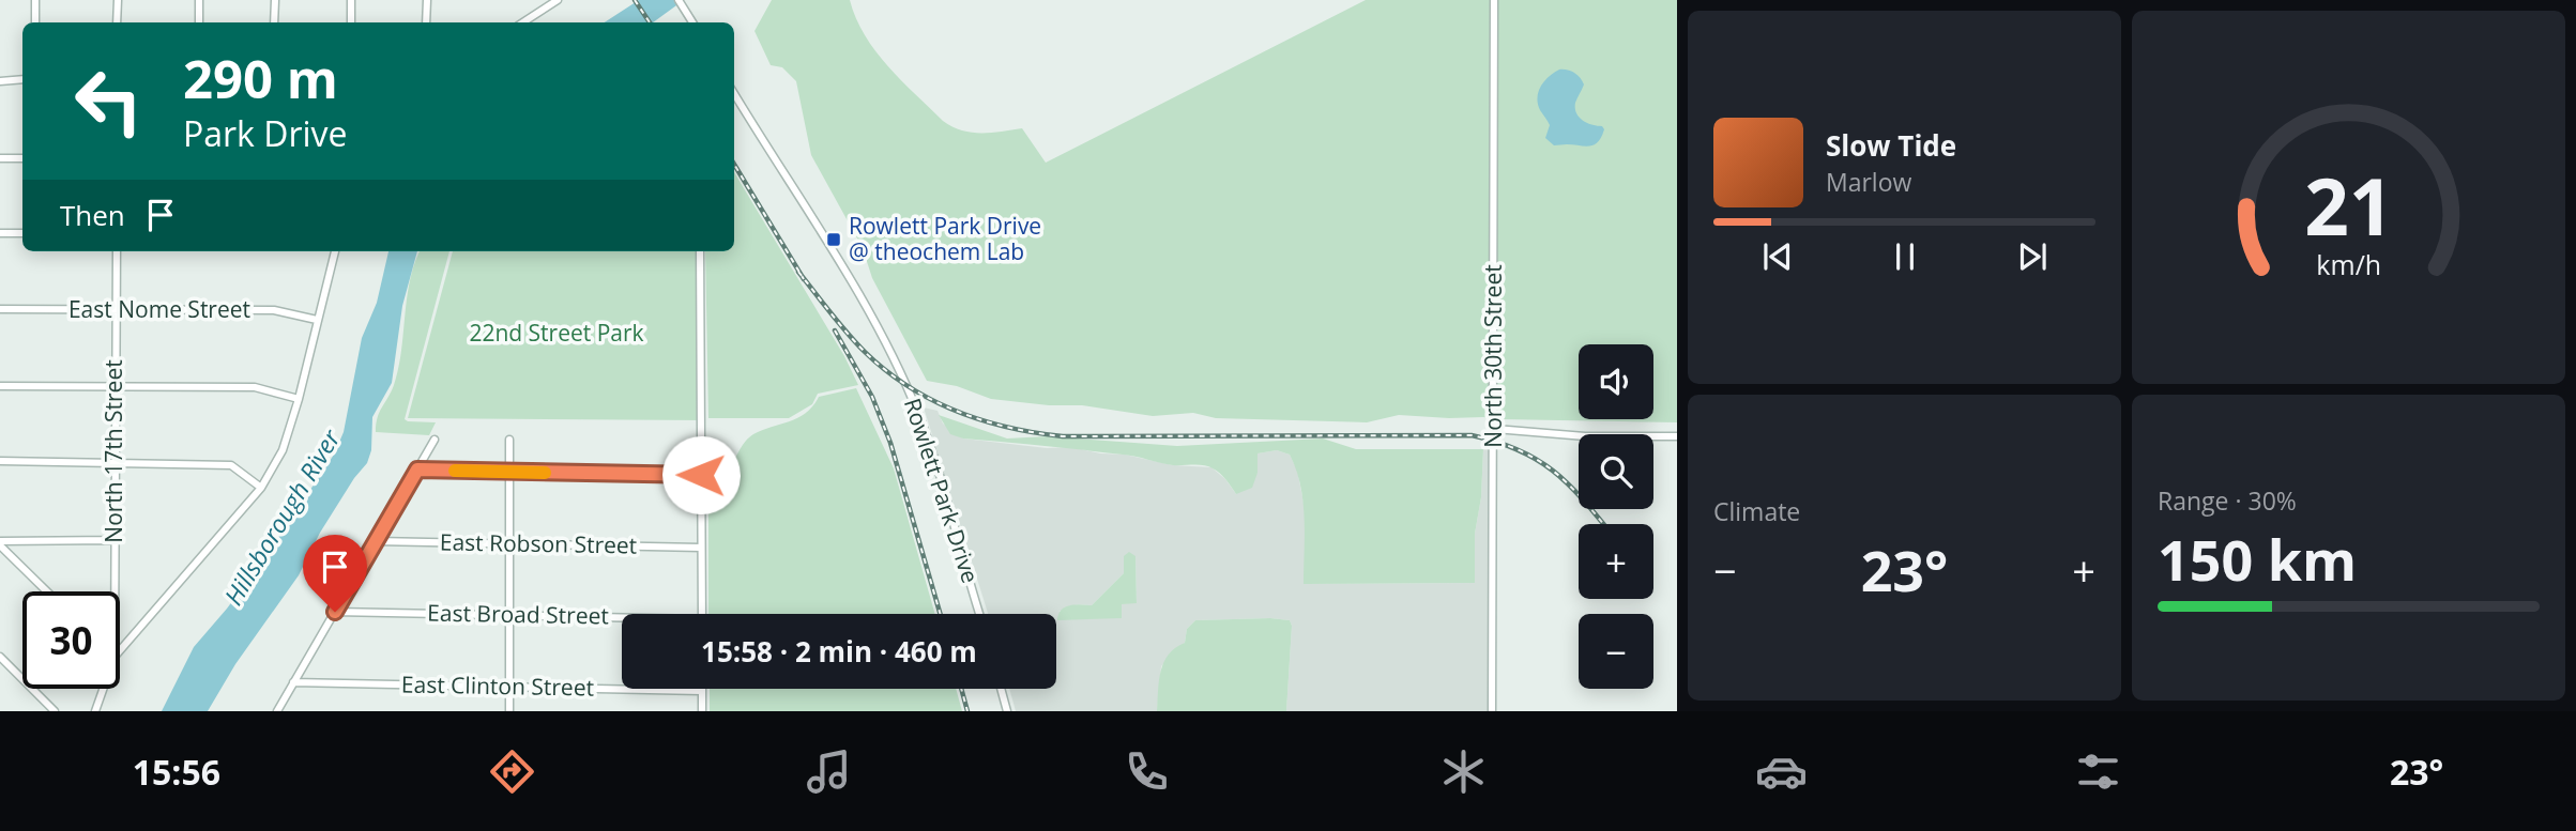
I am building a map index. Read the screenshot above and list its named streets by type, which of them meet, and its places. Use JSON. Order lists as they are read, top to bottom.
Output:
{
  "streets": {
    "street": [
      "East Nome Street",
      "North 30th Street",
      "North 17th Street",
      "Rowlett Park Drive",
      "East Robson Street",
      "East Broad Street",
      "East Clinton Street"
    ]
  },
  "crossings": [
    ["East Nome Street", "North 17th Street"]
  ],
  "water": ["Hillsborough River"],
  "parks": ["22nd Street Park"],
  "places": {
    "transit": ["Rowlett Park Drive @ theochem Lab"]
  },
  "page": {
    "turn": ["290 m", "Park Drive"],
    "song": ["Slow Tide", "Marlow"],
    "then": "Then",
    "map_buttons": ["+", "−"],
    "tile": [
      "Climate",
      ["Range · 30%", "150 km"]
    ],
    "heat": ["−", "23°", "+"],
    "limit": "30",
    "trip": "15:58 · 2 min · 460 m",
    "tabs": ["15:56", "23°"],
    "gauge": ["21", "km/h"]
  }
}
